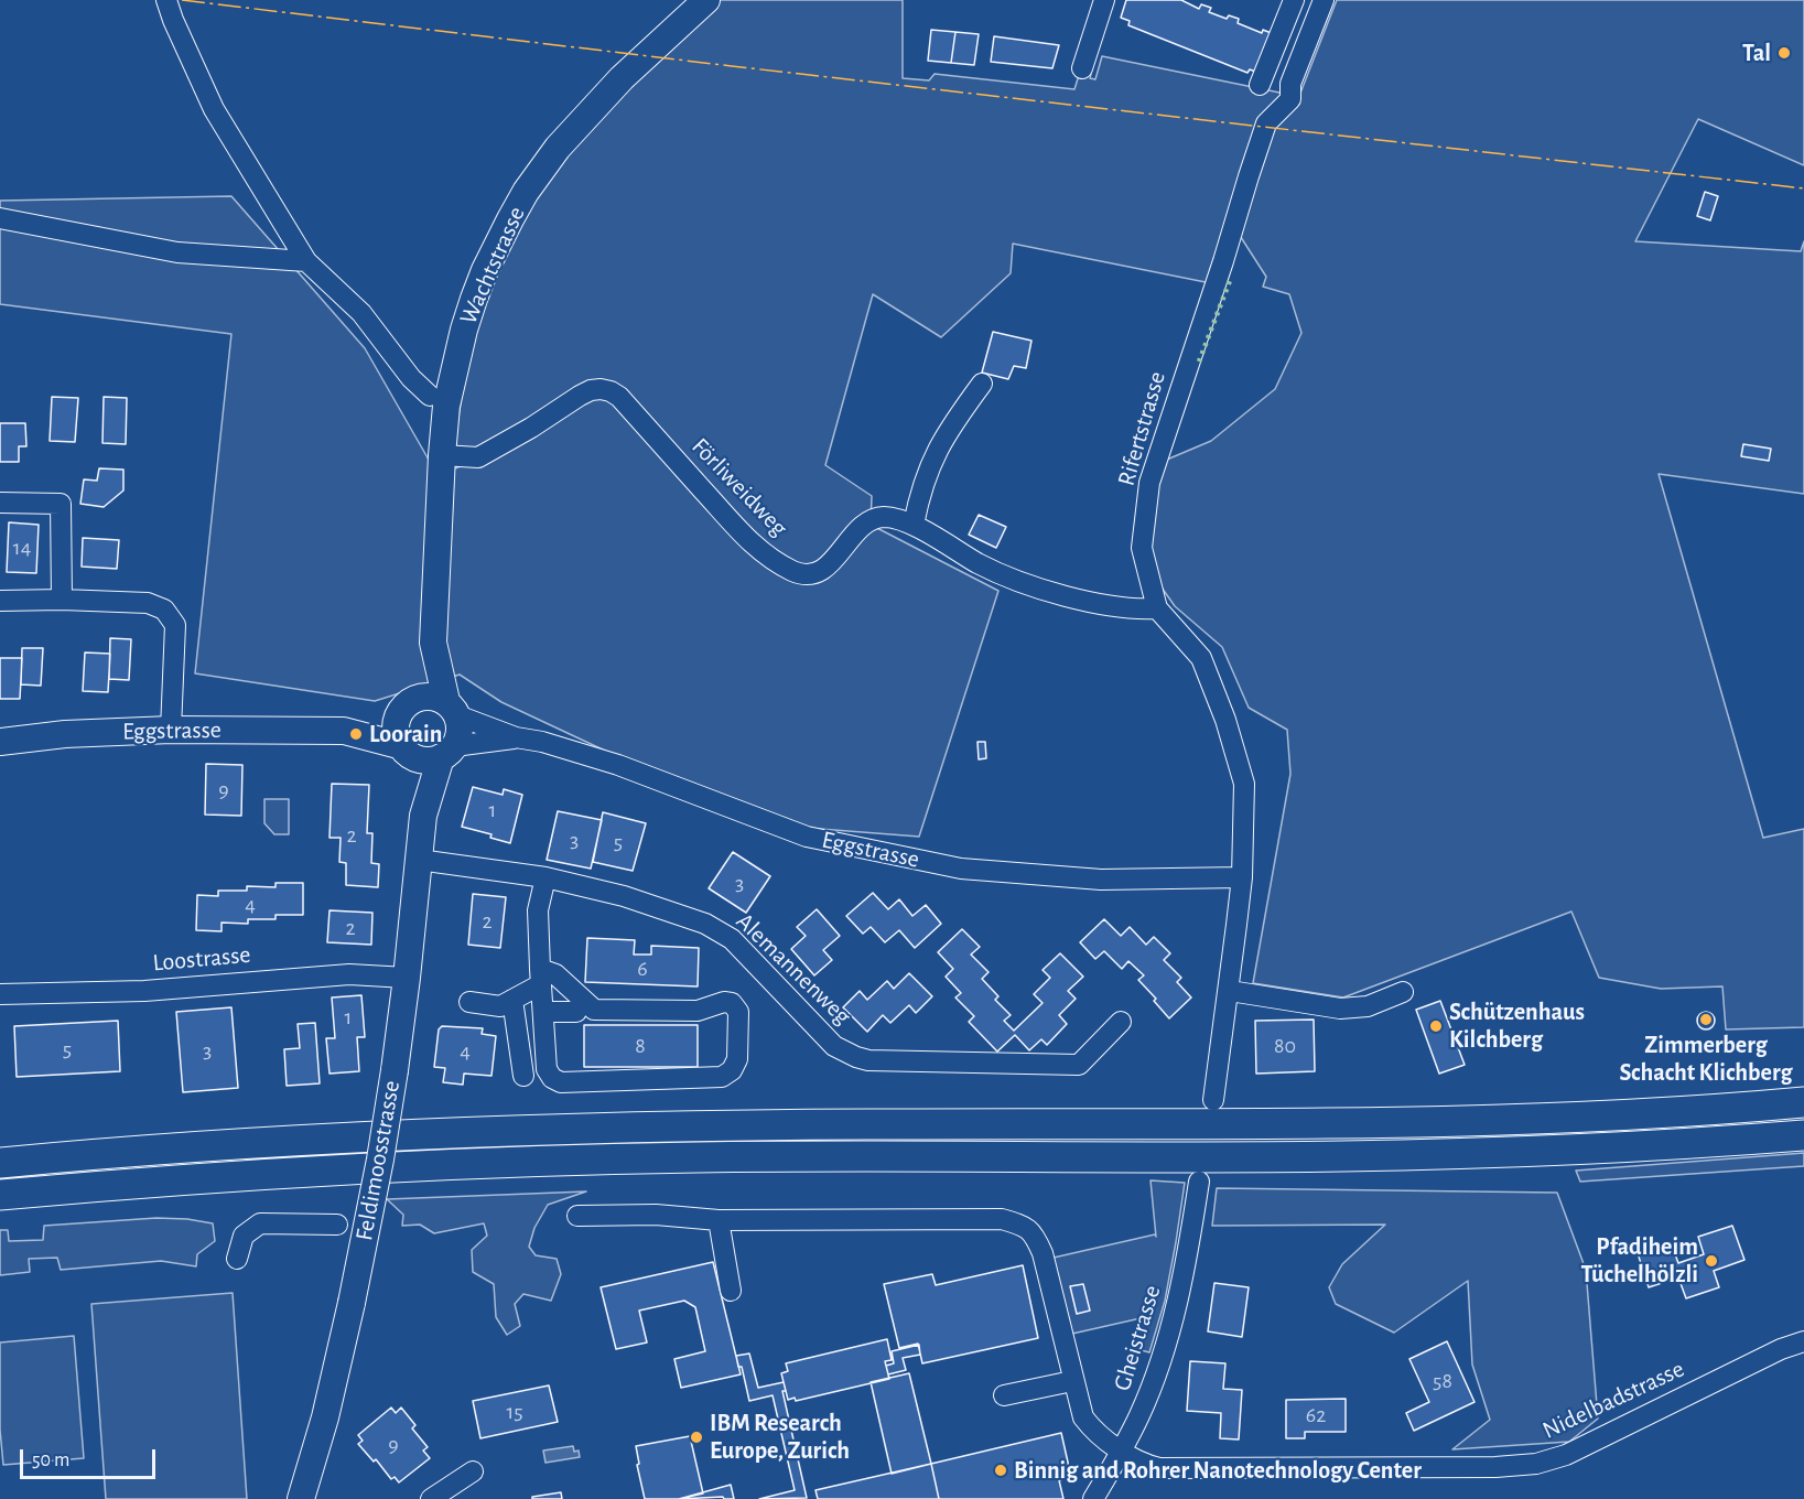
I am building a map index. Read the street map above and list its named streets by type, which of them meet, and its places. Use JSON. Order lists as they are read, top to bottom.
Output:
{
  "streets": {
    "main road": ["Wachtstrasse", "Eggstrasse", "Feldimoosstrasse"],
    "street": [
      "Rifertstrasse",
      "Förliweidweg",
      "Loostrasse",
      "Alemannenweg",
      "Gheistrasse",
      "Nidelbadstrasse"
    ]
  },
  "crossings": [
    ["Wachtstrasse", "Förliweidweg"],
    ["Wachtstrasse", "Eggstrasse"],
    ["Wachtstrasse", "Feldimoosstrasse"],
    ["Rifertstrasse", "Förliweidweg"],
    ["Rifertstrasse", "Eggstrasse"],
    ["Eggstrasse", "Feldimoosstrasse"],
    ["Loostrasse", "Feldimoosstrasse"],
    ["Alemannenweg", "Feldimoosstrasse"],
    ["Gheistrasse", "Nidelbadstrasse"]
  ],
  "places": [
    "Tal",
    "Loorain",
    "Zimmerberg Schacht Klichberg",
    "Schützenhaus Kilchberg",
    "Pfadiheim Tüchelhölzli",
    "IBM Research Europe, Zurich",
    "Binnig and Rohrer Nanotechnology Center"
  ],
  "house_numbers": [
    "14",
    "9",
    "1",
    "2",
    "3",
    "5",
    "3",
    "4",
    "2",
    "2",
    "6",
    "1",
    "8",
    "80",
    "5",
    "3",
    "4",
    "58",
    "15",
    "62",
    "9"
  ],
  "scale_bar": "50 m"
}
